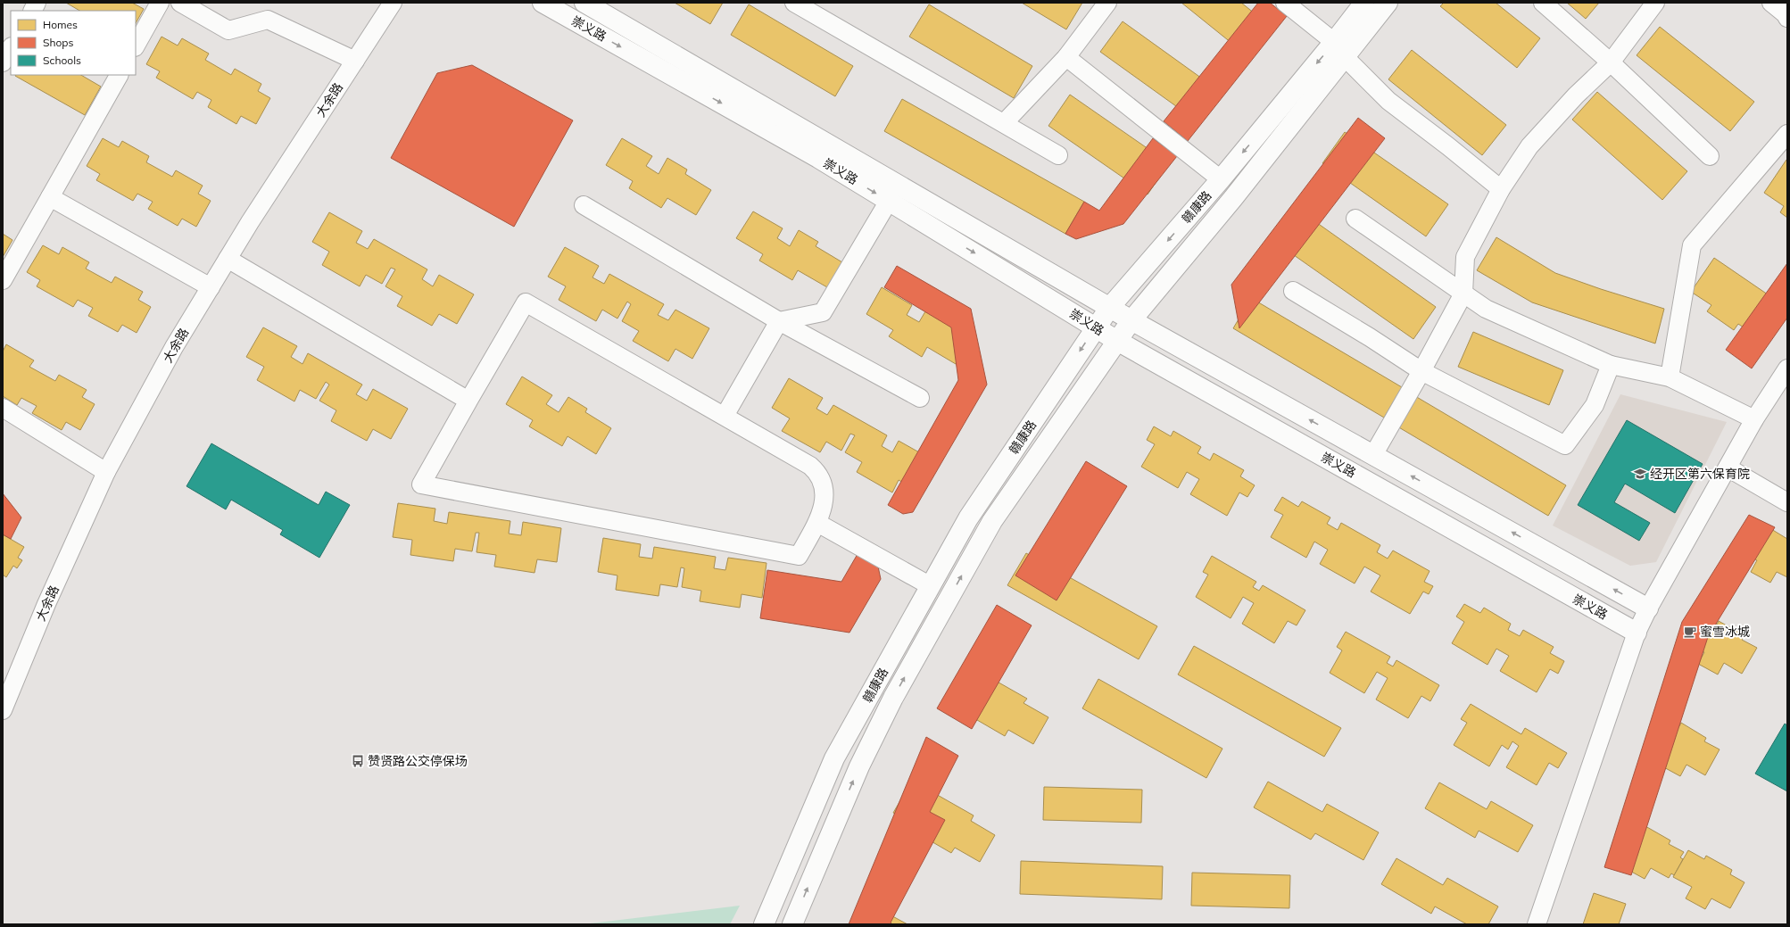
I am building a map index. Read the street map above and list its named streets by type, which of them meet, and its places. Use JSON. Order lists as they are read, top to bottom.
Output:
{
  "streets": {
    "main road": ["崇义路", "赣康路"],
    "street": ["大余路"]
  },
  "crossings": [
    ["崇义路", "赣康路"]
  ],
  "places": {
    "school or university": ["经开区第六保育院"],
    "cafe": ["蜜雪冰城"],
    "bus stop": ["赞贤路公交停保场"]
  },
  "legend": ["Homes", "Shops", "Schools"]
}
